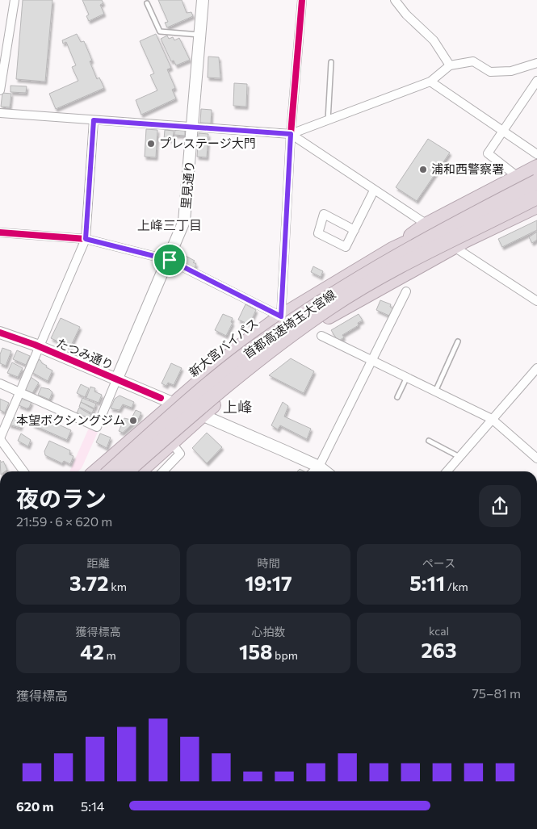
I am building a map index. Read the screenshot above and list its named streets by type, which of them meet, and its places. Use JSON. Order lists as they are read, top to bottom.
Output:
{
  "streets": {
    "highway": ["首都高速埼玉大宮線", "新大宮バイパス"],
    "street": ["里見通り", "たつみ通り"]
  },
  "crossings": [
    ["里見通り", "たつみ通り"],
    ["新大宮バイパス", "たつみ通り"]
  ],
  "districts": ["上峰三丁目", "上峰"],
  "places": ["プレステージ大門", "浦和西警察署", "本望ボクシングジム"],
  "page": {
    "heading": ["夜のラン", "21:59 · 6 × 620 m"],
    "stats": [
      ["距離", "3.72 km"],
      ["時間", "19:17"],
      ["ペース", "5:11 /km"],
      ["獲得標高", "42 m"],
      ["心拍数", "158 bpm"],
      ["kcal", "263"]
    ],
    "chart": ["獲得標高", "75–81 m"],
    "list": [
      {
        "name": "620 m",
        "note": "5:14"
      }
    ]
  }
}
